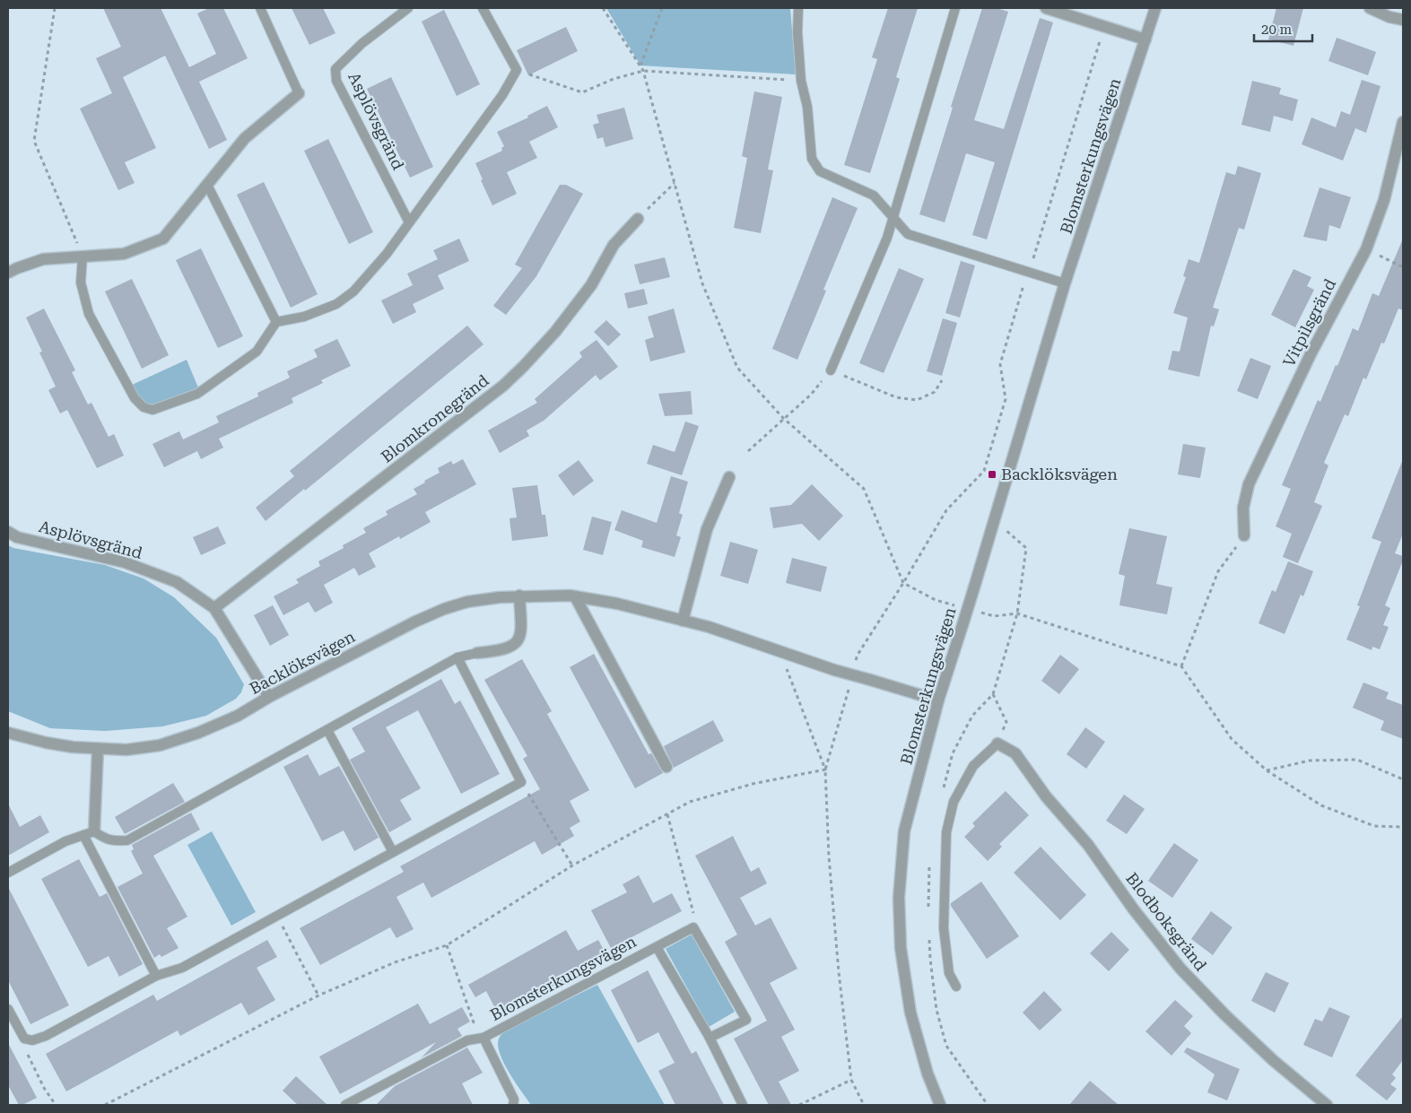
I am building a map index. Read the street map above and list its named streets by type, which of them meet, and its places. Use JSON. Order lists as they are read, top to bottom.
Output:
{
  "streets": {
    "street": [
      "Asplövsgränd",
      "Blomsterkungsvägen",
      "Vitpilsgränd",
      "Blomkronegränd",
      "Backlöksvägen",
      "Blodboksgränd"
    ]
  },
  "crossings": [
    ["Asplövsgränd", "Blomkronegränd"],
    ["Asplövsgränd", "Backlöksvägen"],
    ["Blomsterkungsvägen", "Backlöksvägen"]
  ],
  "places": {
    "transit": ["Backlöksvägen"]
  },
  "scale_bar": "20 m"
}
